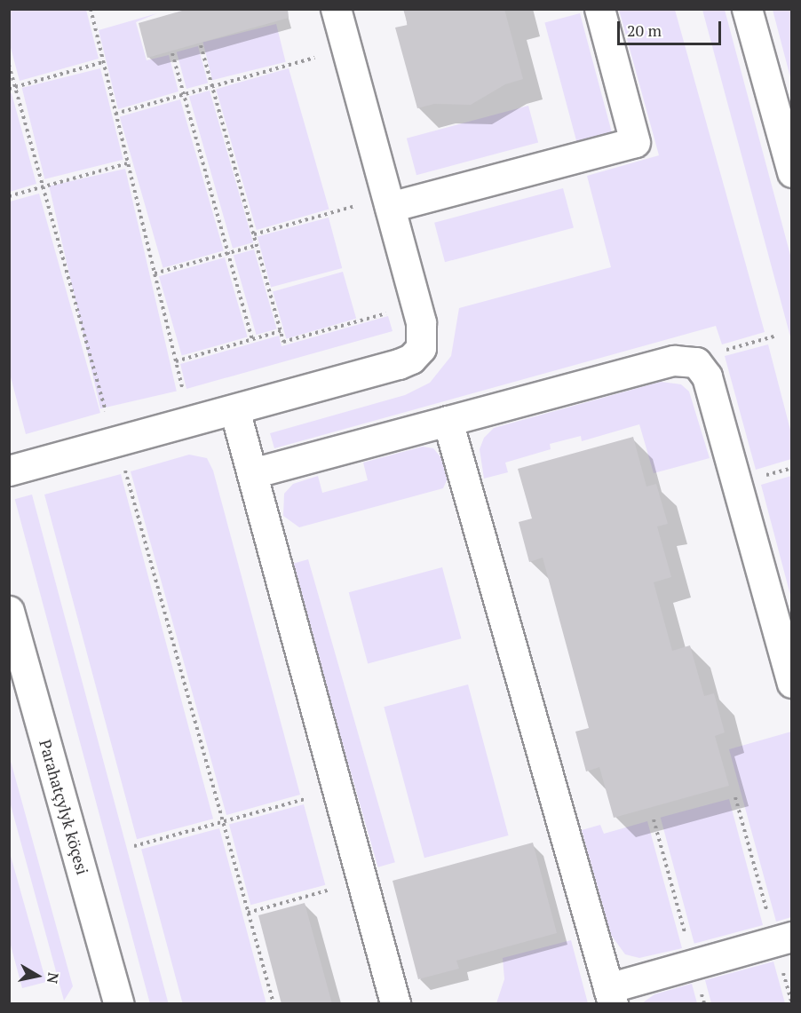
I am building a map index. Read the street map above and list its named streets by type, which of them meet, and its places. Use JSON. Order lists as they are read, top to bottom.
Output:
{
  "streets": {
    "street": ["Parahatçylyk köçesi"]
  },
  "scale_bar": "20 m",
  "north": "right"
}
